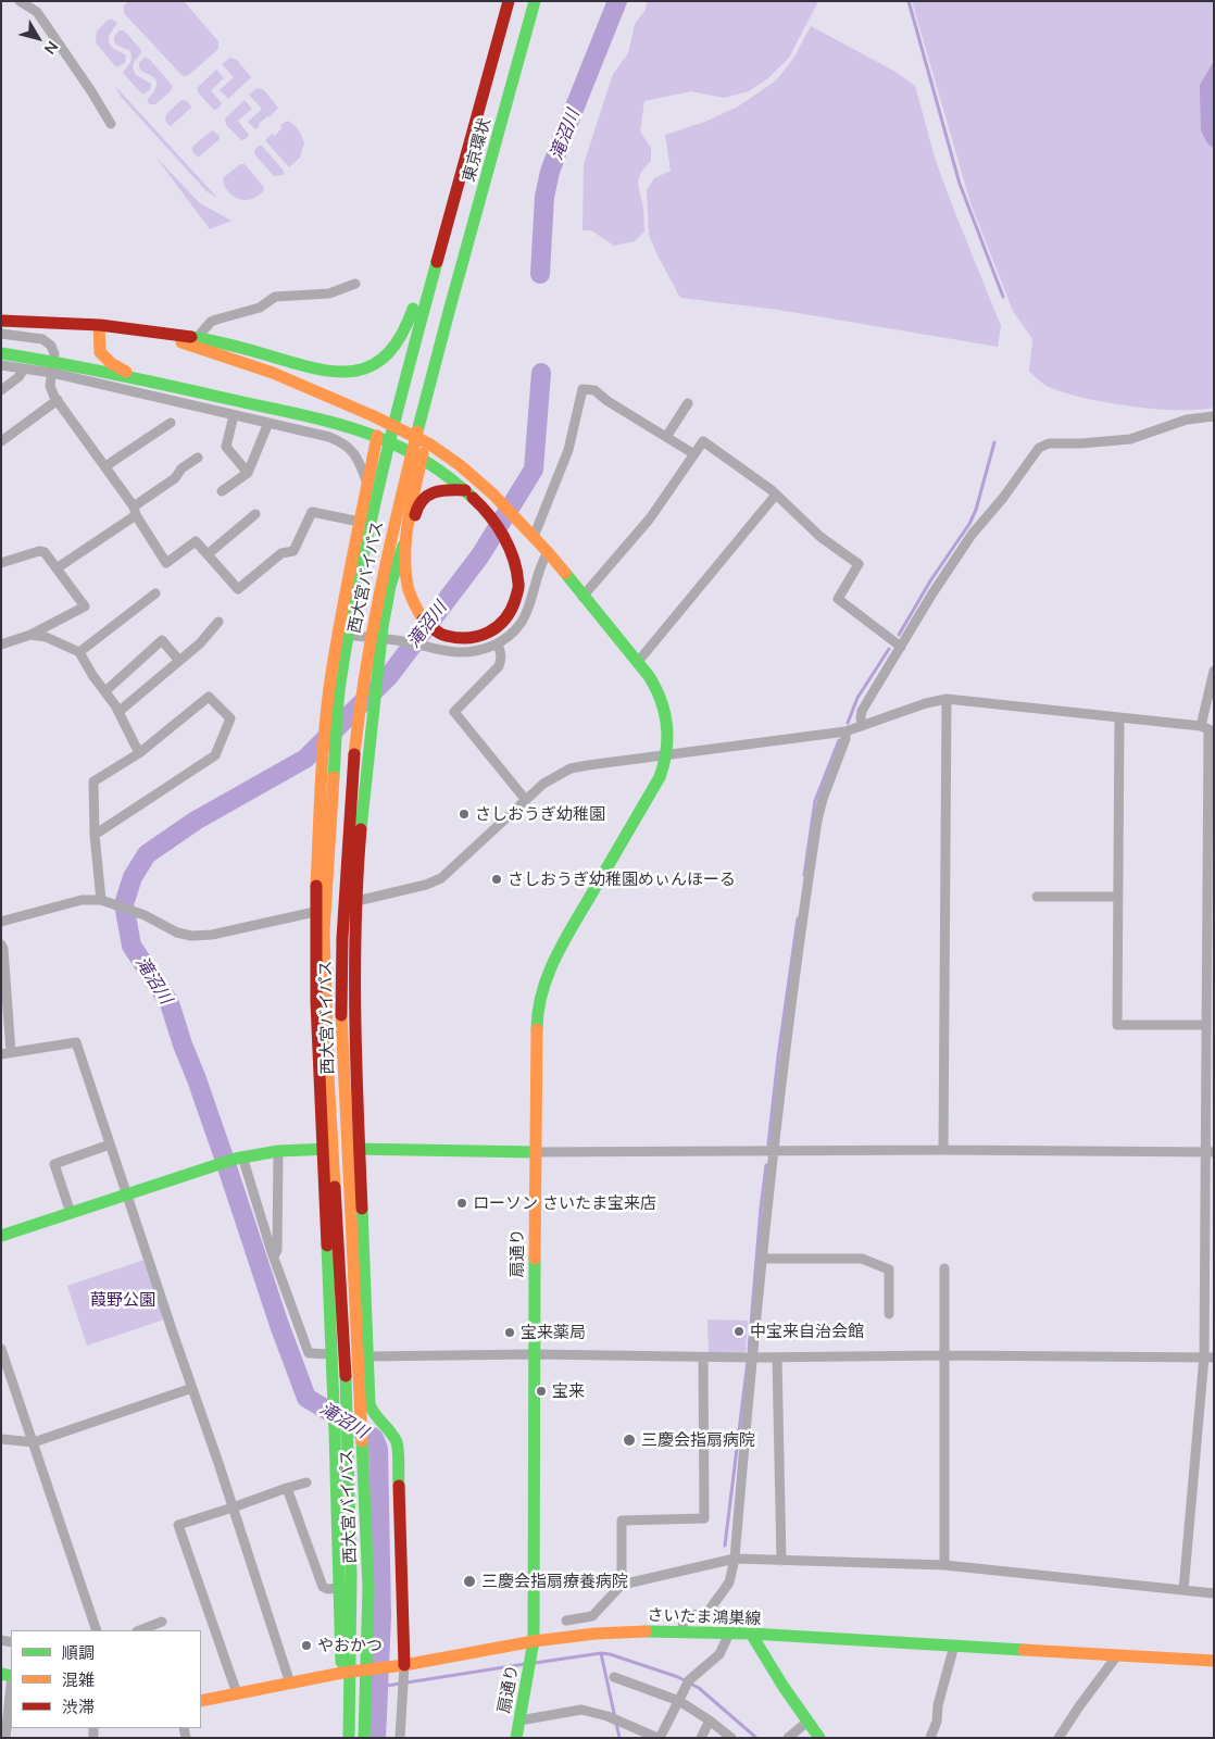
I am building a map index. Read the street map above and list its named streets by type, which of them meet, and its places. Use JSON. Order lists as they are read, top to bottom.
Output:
{
  "streets": {
    "main road": [
      "東京環状",
      "西大宮バイパス",
      "扇通り",
      "さいたま鴻巣線"
    ]
  },
  "crossings": [
    ["東京環状", "西大宮バイパス"],
    ["扇通り", "さいたま鴻巣線"]
  ],
  "water": ["滝沼川"],
  "parks": ["葭野公園"],
  "places": [
    "さしおうぎ幼稚園",
    "さしおうぎ幼稚園めぃんほーる",
    "ローソン さいたま宝来店",
    "中宝来自治会館",
    "宝来薬局",
    "宝来",
    "三慶会指扇病院",
    "三慶会指扇療養病院",
    "やおかつ"
  ],
  "legend": ["順調", "混雑", "渋滞"],
  "north": "bottom right"
}
